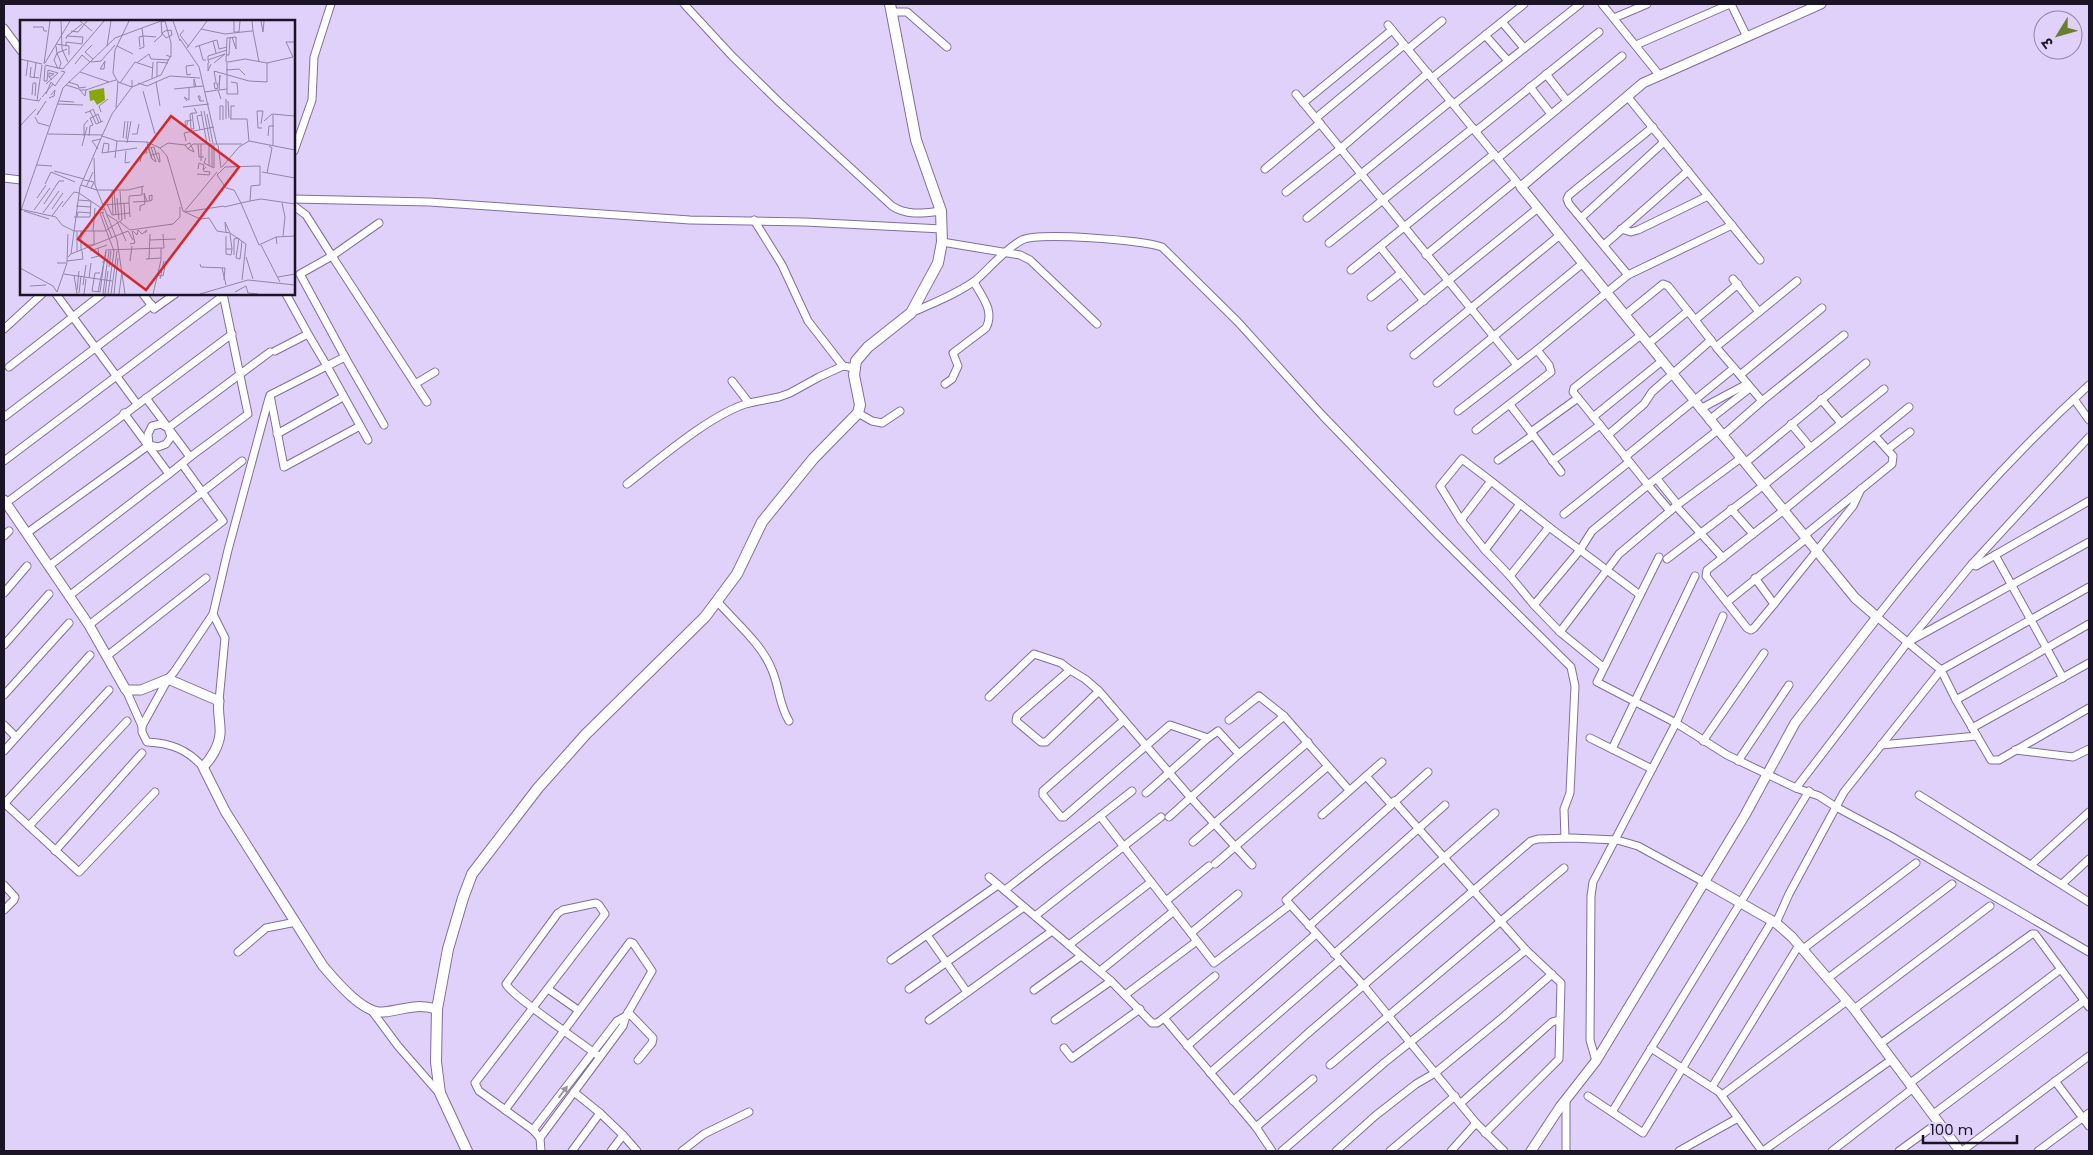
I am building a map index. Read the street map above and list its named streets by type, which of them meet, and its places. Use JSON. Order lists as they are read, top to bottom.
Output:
{
  "scale_bar": "100 m",
  "north": "bottom left"
}
